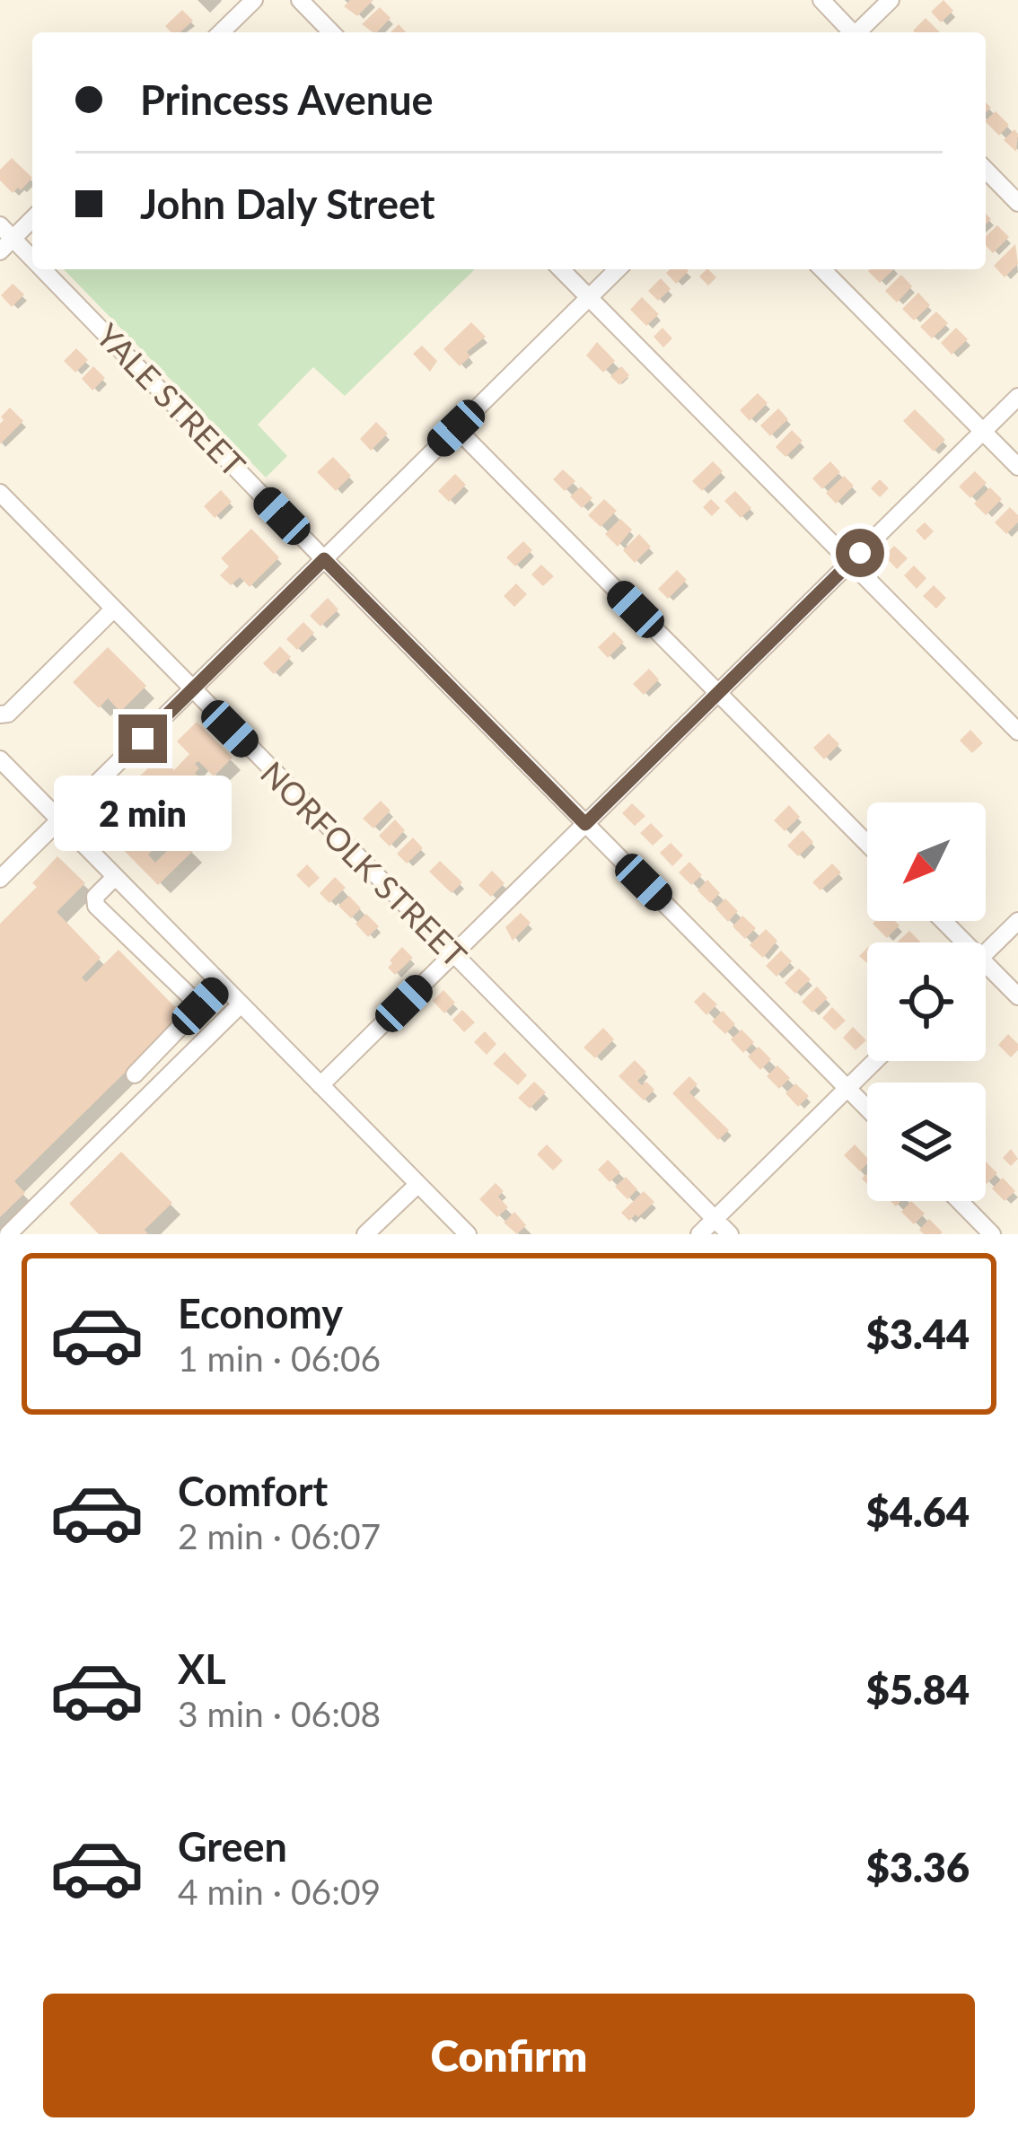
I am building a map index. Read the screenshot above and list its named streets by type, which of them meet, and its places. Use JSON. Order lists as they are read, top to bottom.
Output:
{
  "streets": {
    "street": ["YALE STREET", "NORFOLK STREET"]
  },
  "north": "bottom left",
  "page": {
    "banner": ["Princess Avenue", "John Daly Street"],
    "bubble": "2 min",
    "list": [
      {
        "name": "Economy",
        "note": "1 min · 06:06",
        "value": "$3.44"
      },
      {
        "name": "Comfort",
        "note": "2 min · 06:07",
        "value": "$4.64"
      },
      {
        "name": "XL",
        "note": "3 min · 06:08",
        "value": "$5.84"
      },
      {
        "name": "Green",
        "note": "4 min · 06:09",
        "value": "$3.36"
      }
    ],
    "buttons": "Confirm"
  }
}
